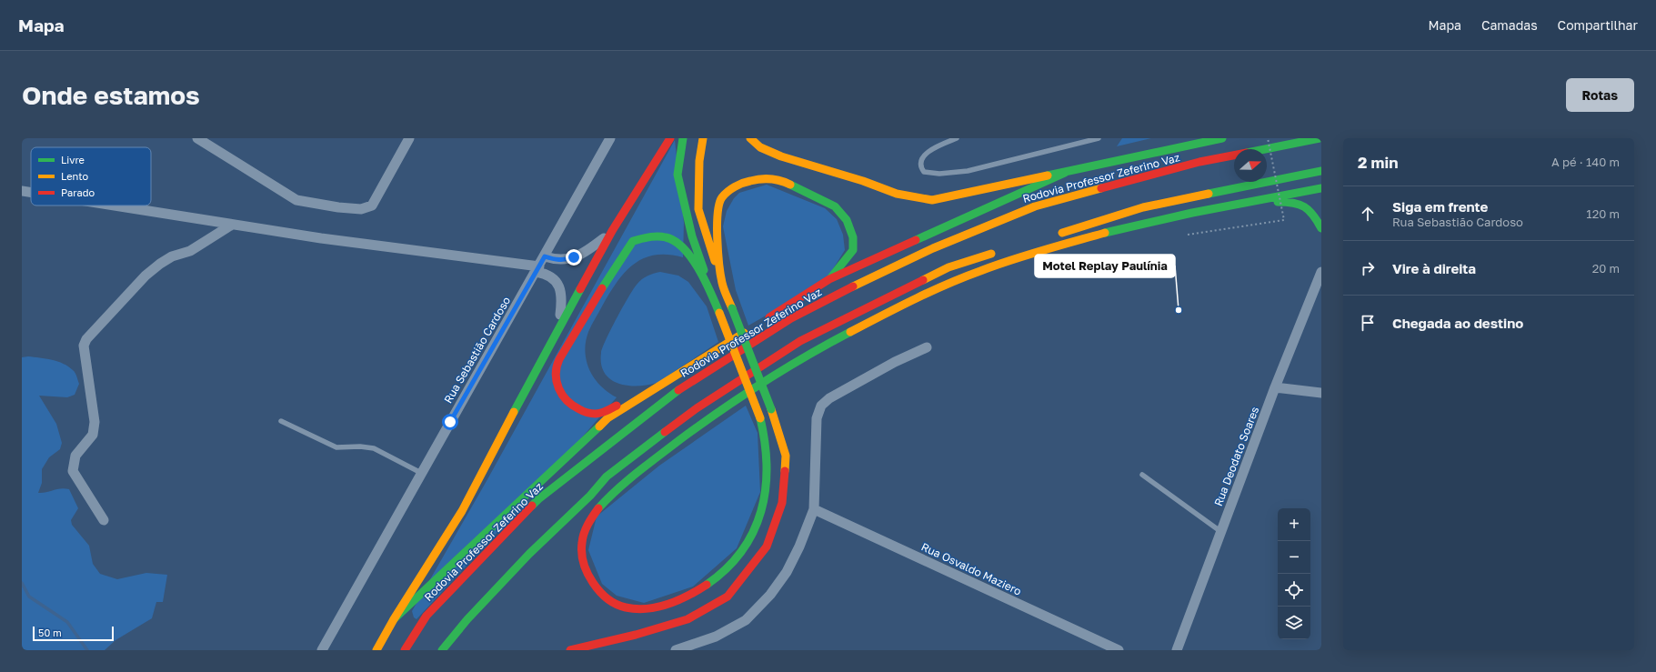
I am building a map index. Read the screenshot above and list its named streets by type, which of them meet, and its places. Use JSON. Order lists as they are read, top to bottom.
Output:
{
  "streets": {
    "main road": ["Rodovia Professor Zeferino Vaz"],
    "street": ["Rua Sebastião Cardoso", "Rua Deodato Soares", "Rua Osvaldo Maziero"]
  },
  "places": ["Motel Replay Paulínia"],
  "legend": ["Livre", "Lento", "Parado"],
  "scale_bar": "50 m",
  "north": "right",
  "page": {
    "header": "Mapa",
    "nav": ["Mapa", "Camadas", "Compartilhar"],
    "buttons": "Rotas",
    "title": "Onde estamos",
    "heading": ["2 min", "A pé · 140 m"],
    "list": [
      ["Siga em frente", "Rua Sebastião Cardoso", "120 m"],
      ["Vire à direita", "20 m"],
      "Chegada ao destino"
    ],
    "map_buttons": ["+", "−"],
    "scale": "50 m"
  }
}
